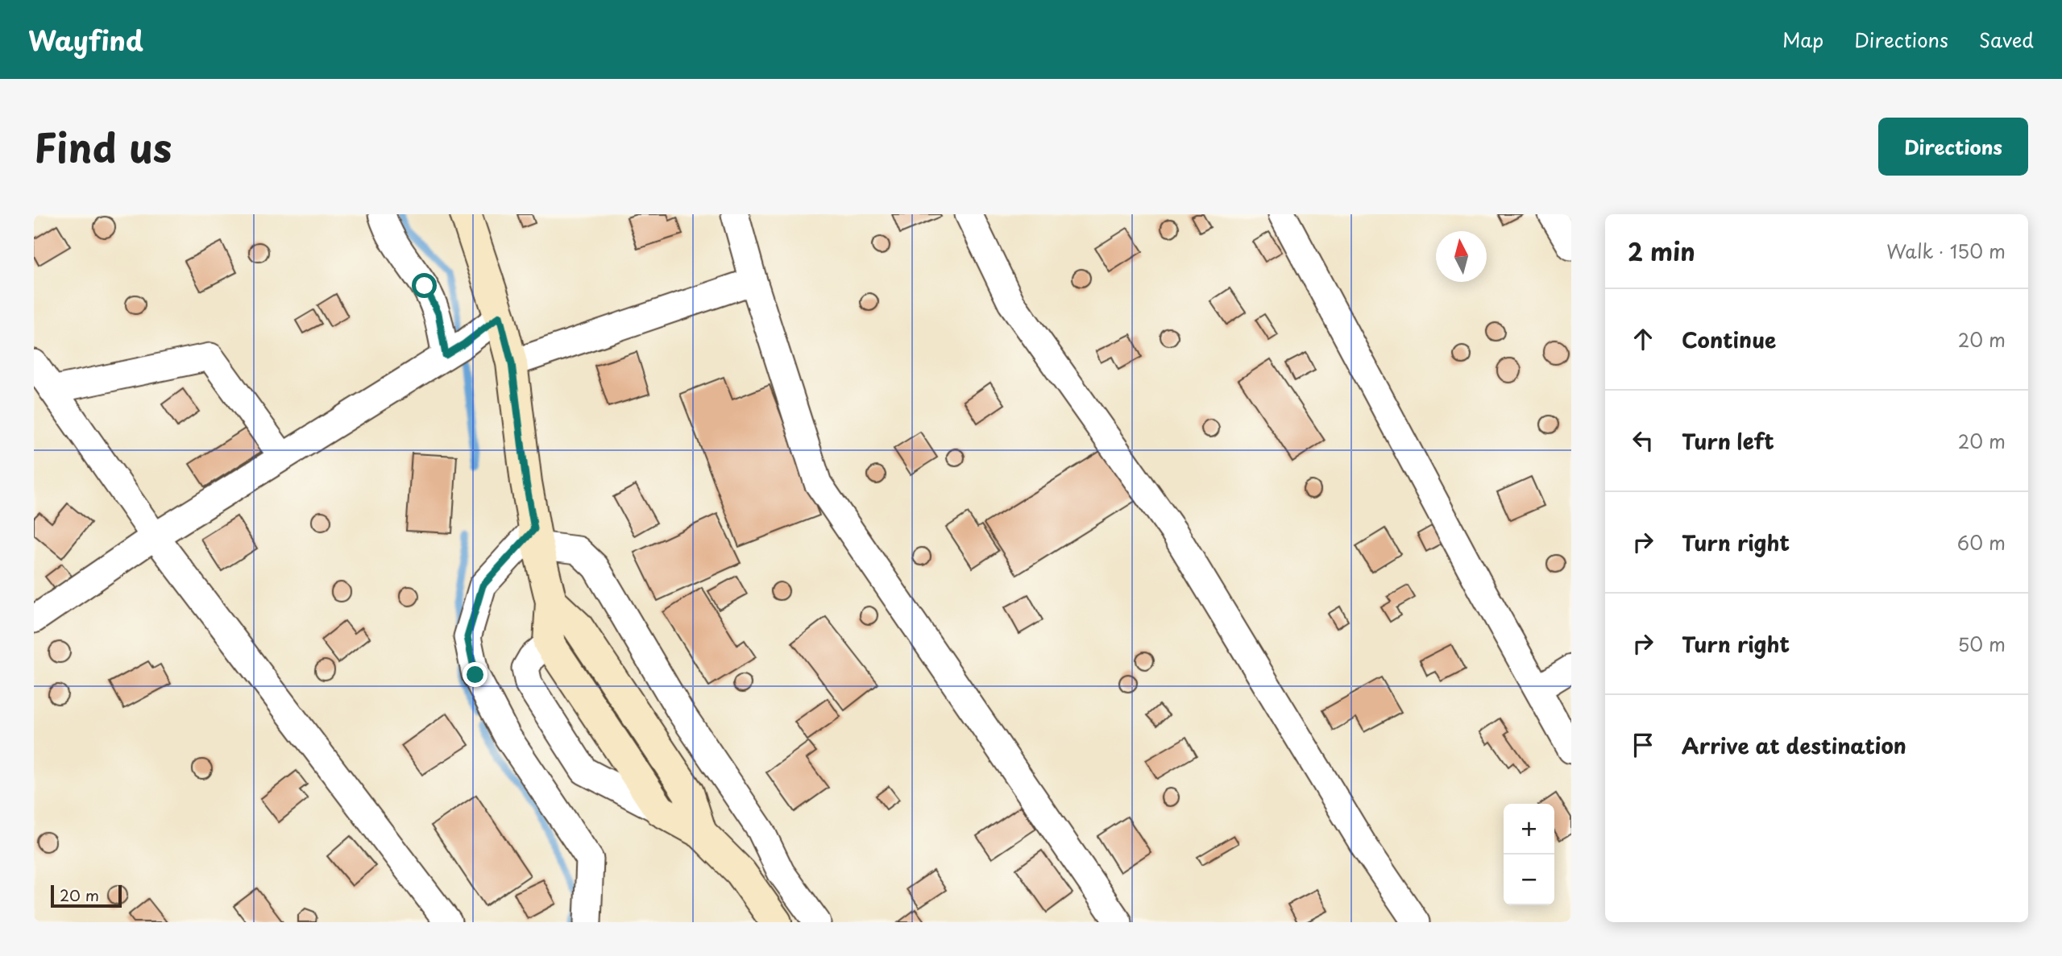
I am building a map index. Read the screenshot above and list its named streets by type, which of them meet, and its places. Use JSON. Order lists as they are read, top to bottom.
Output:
{
  "scale_bar": "20 m",
  "north": "top",
  "page": {
    "header": "Wayfind",
    "nav": ["Map", "Directions", "Saved"],
    "title": "Find us",
    "buttons": "Directions",
    "heading": ["2 min", "Walk · 150 m"],
    "list": [
      ["Continue", "20 m"],
      ["Turn left", "20 m"],
      ["Turn right", "60 m"],
      ["Turn right", "50 m"],
      "Arrive at destination"
    ],
    "map_buttons": ["+", "−"],
    "scale": "20 m"
  }
}
